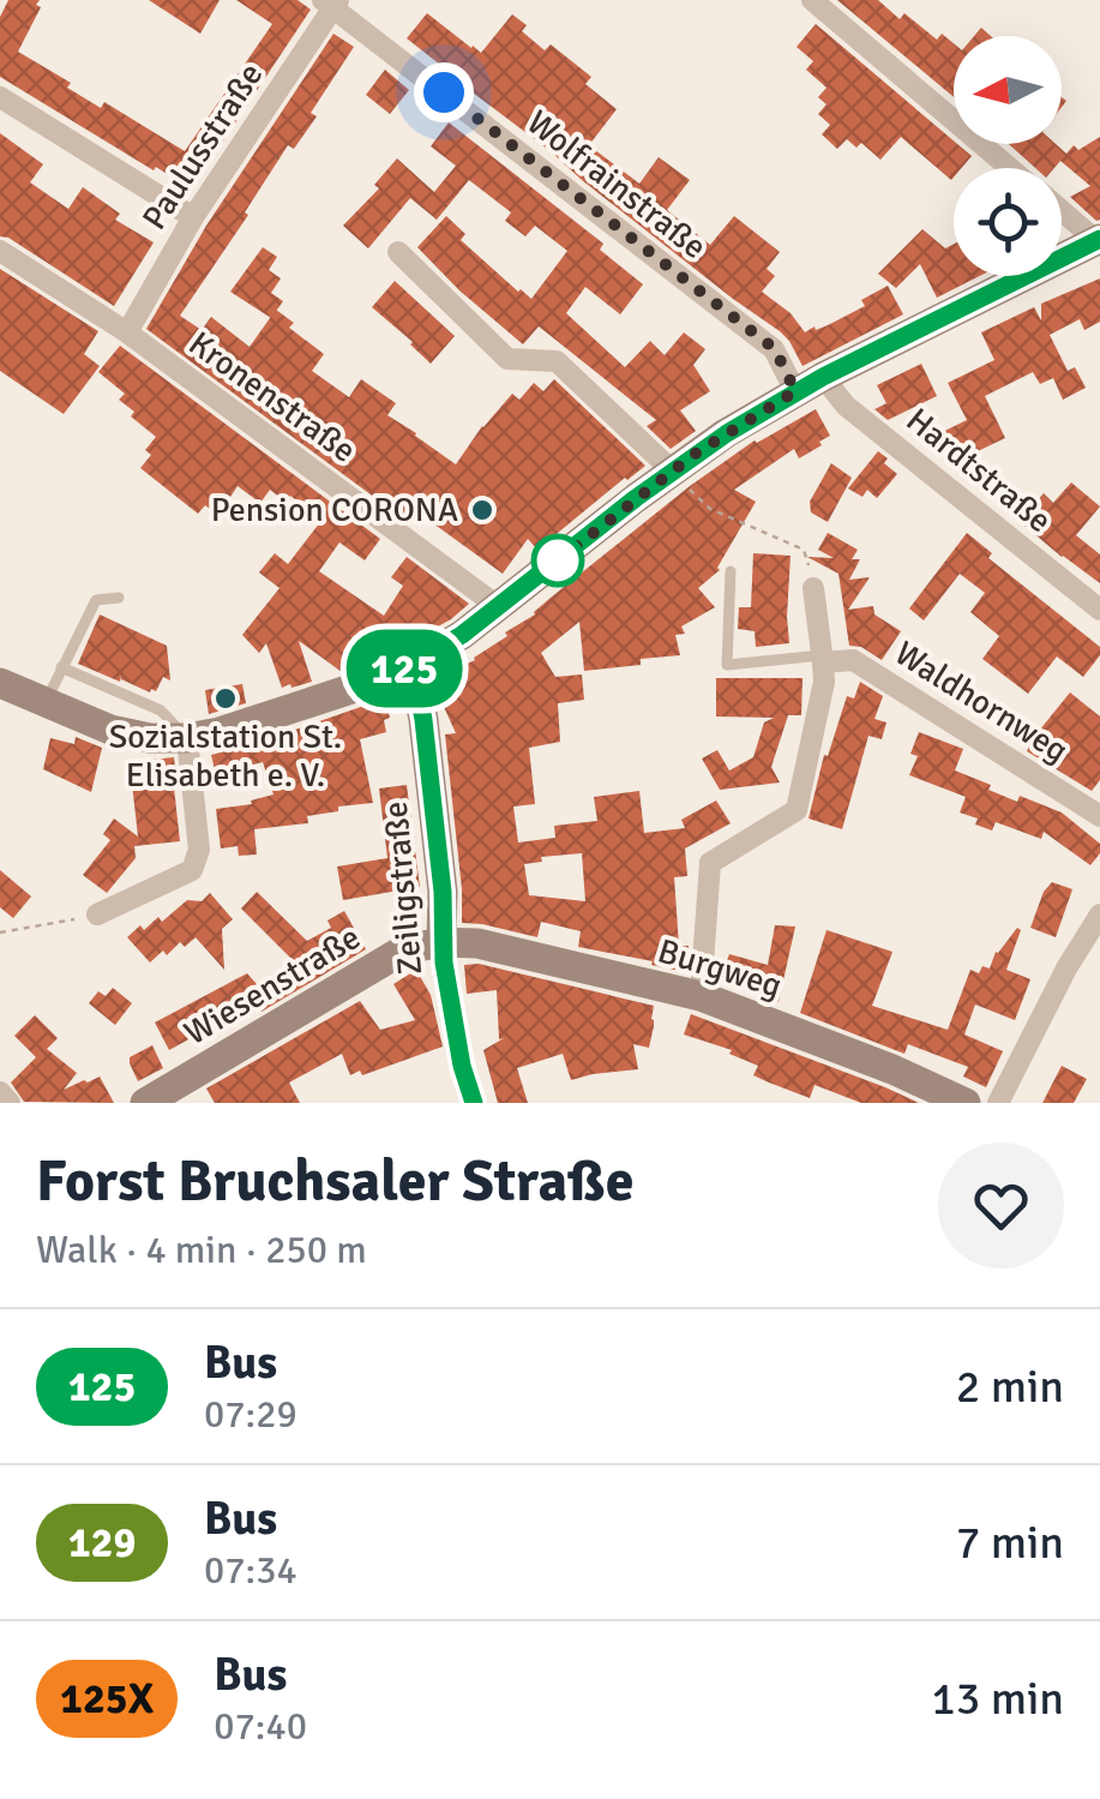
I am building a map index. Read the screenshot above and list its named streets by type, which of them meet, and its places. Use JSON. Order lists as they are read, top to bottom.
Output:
{
  "streets": {
    "street": [
      "Paulusstraße",
      "Wolfrainstraße",
      "Kronenstraße",
      "Hardtstraße",
      "Waldhornweg",
      "Zeiligstraße",
      "Burgweg",
      "Wiesenstraße"
    ]
  },
  "crossings": [
    ["Paulusstraße", "Wolfrainstraße"],
    ["Paulusstraße", "Kronenstraße"],
    ["Wolfrainstraße", "Hardtstraße"],
    ["Zeiligstraße", "Burgweg"],
    ["Zeiligstraße", "Wiesenstraße"],
    ["Burgweg", "Wiesenstraße"]
  ],
  "places": ["Pension CORONA", "Sozialstation St. Elisabeth e. V."],
  "lines": ["bus line 125"],
  "north": "left",
  "page": {
    "on_map": "125",
    "heading": ["Forst Bruchsaler Straße", "Walk · 4 min · 250 m"],
    "list": [
      {
        "mark": "125",
        "name": "Bus",
        "note": "07:29",
        "value": "2 min"
      },
      {
        "mark": "129",
        "name": "Bus",
        "note": "07:34",
        "value": "7 min"
      },
      {
        "mark": "125X",
        "name": "Bus",
        "note": "07:40",
        "value": "13 min"
      }
    ]
  }
}
